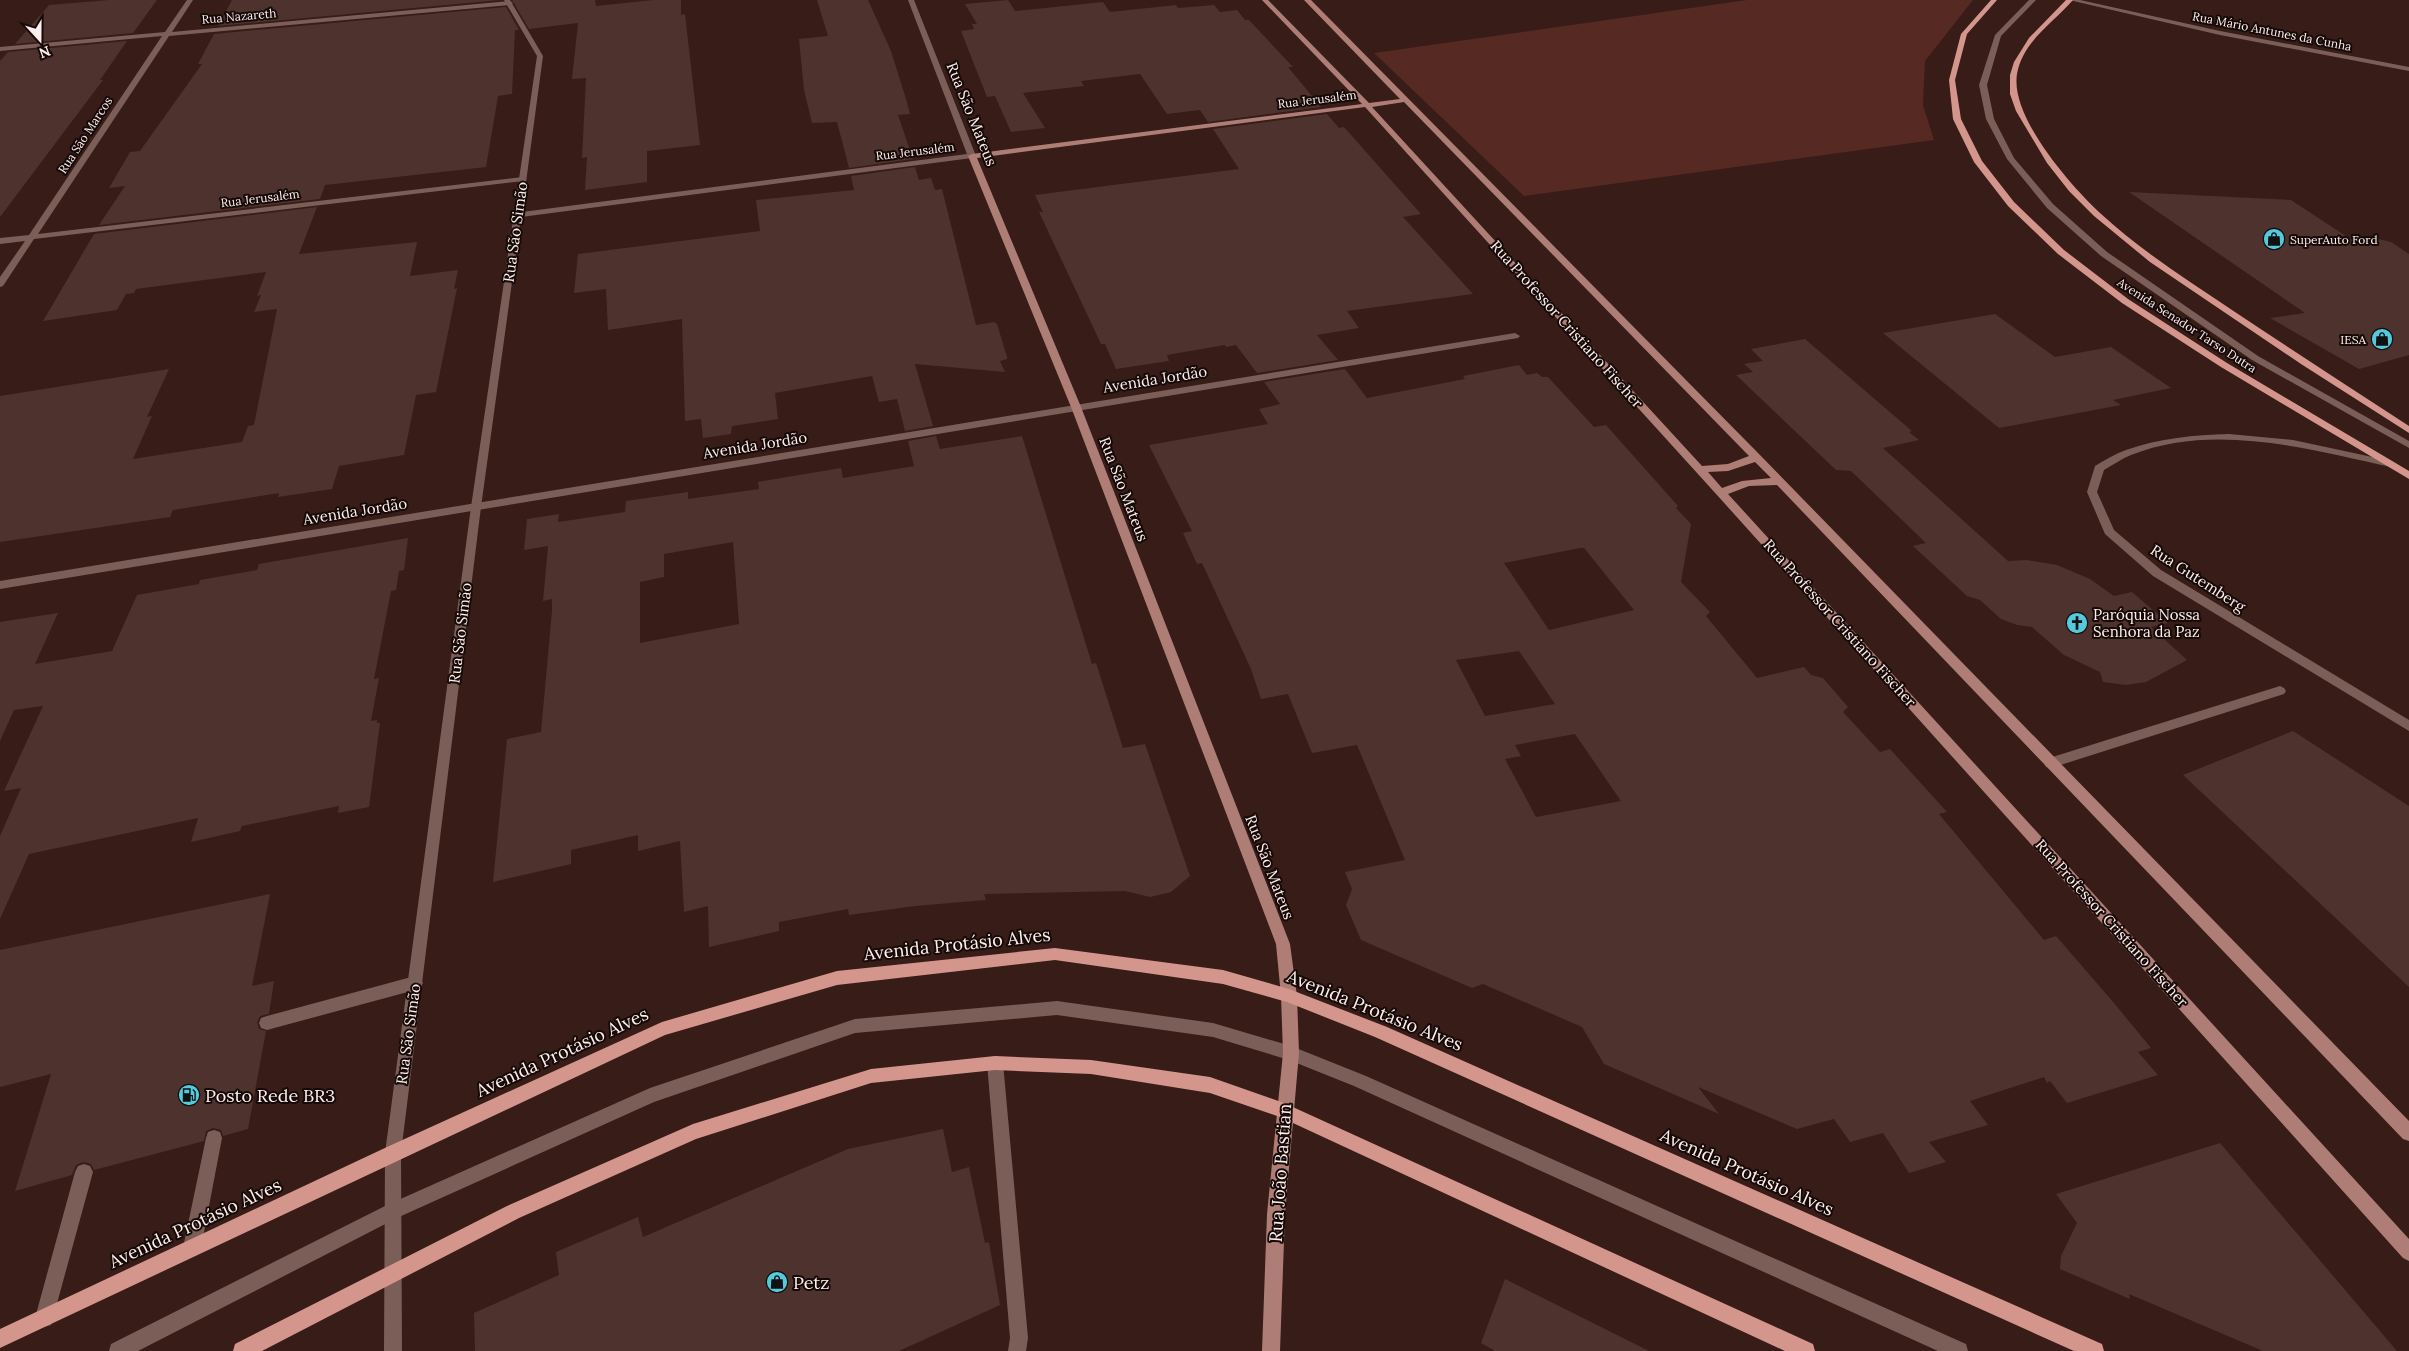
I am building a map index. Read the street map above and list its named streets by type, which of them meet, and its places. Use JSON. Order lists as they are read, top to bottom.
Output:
{
  "streets": {
    "main road": [
      "Rua Jerusalém",
      "Rua São Mateus",
      "Rua Professor Cristiano Fischer",
      "Avenida Senador Tarso Dutra",
      "Avenida Protásio Alves",
      "Rua João Bastian"
    ],
    "street": [
      "Rua Nazareth",
      "Rua Mário Antunes da Cunha",
      "Rua São Marcos",
      "Rua São Simão",
      "Avenida Jordão",
      "Rua Gutemberg"
    ]
  },
  "crossings": [
    ["Rua Nazareth", "Rua São Marcos"],
    ["Rua Nazareth", "Rua São Simão"],
    ["Rua Jerusalém", "Rua São Mateus"],
    ["Rua Jerusalém", "Rua São Marcos"],
    ["Rua Jerusalém", "Rua São Simão"],
    ["Rua Jerusalém", "Rua Professor Cristiano Fischer"],
    ["Rua São Mateus", "Avenida Jordão"],
    ["Rua São Mateus", "Avenida Protásio Alves"],
    ["Rua São Mateus", "Rua João Bastian"],
    ["Rua São Simão", "Avenida Jordão"],
    ["Rua São Simão", "Avenida Protásio Alves"],
    ["Avenida Senador Tarso Dutra", "Rua Gutemberg"],
    ["Avenida Protásio Alves", "Rua João Bastian"]
  ],
  "places": {
    "shop": ["SuperAuto Ford", "IESA", "Petz"],
    "church": ["Paróquia Nossa Senhora da Paz"],
    "fuel station": ["Posto Rede BR3"]
  },
  "north": "bottom"
}
